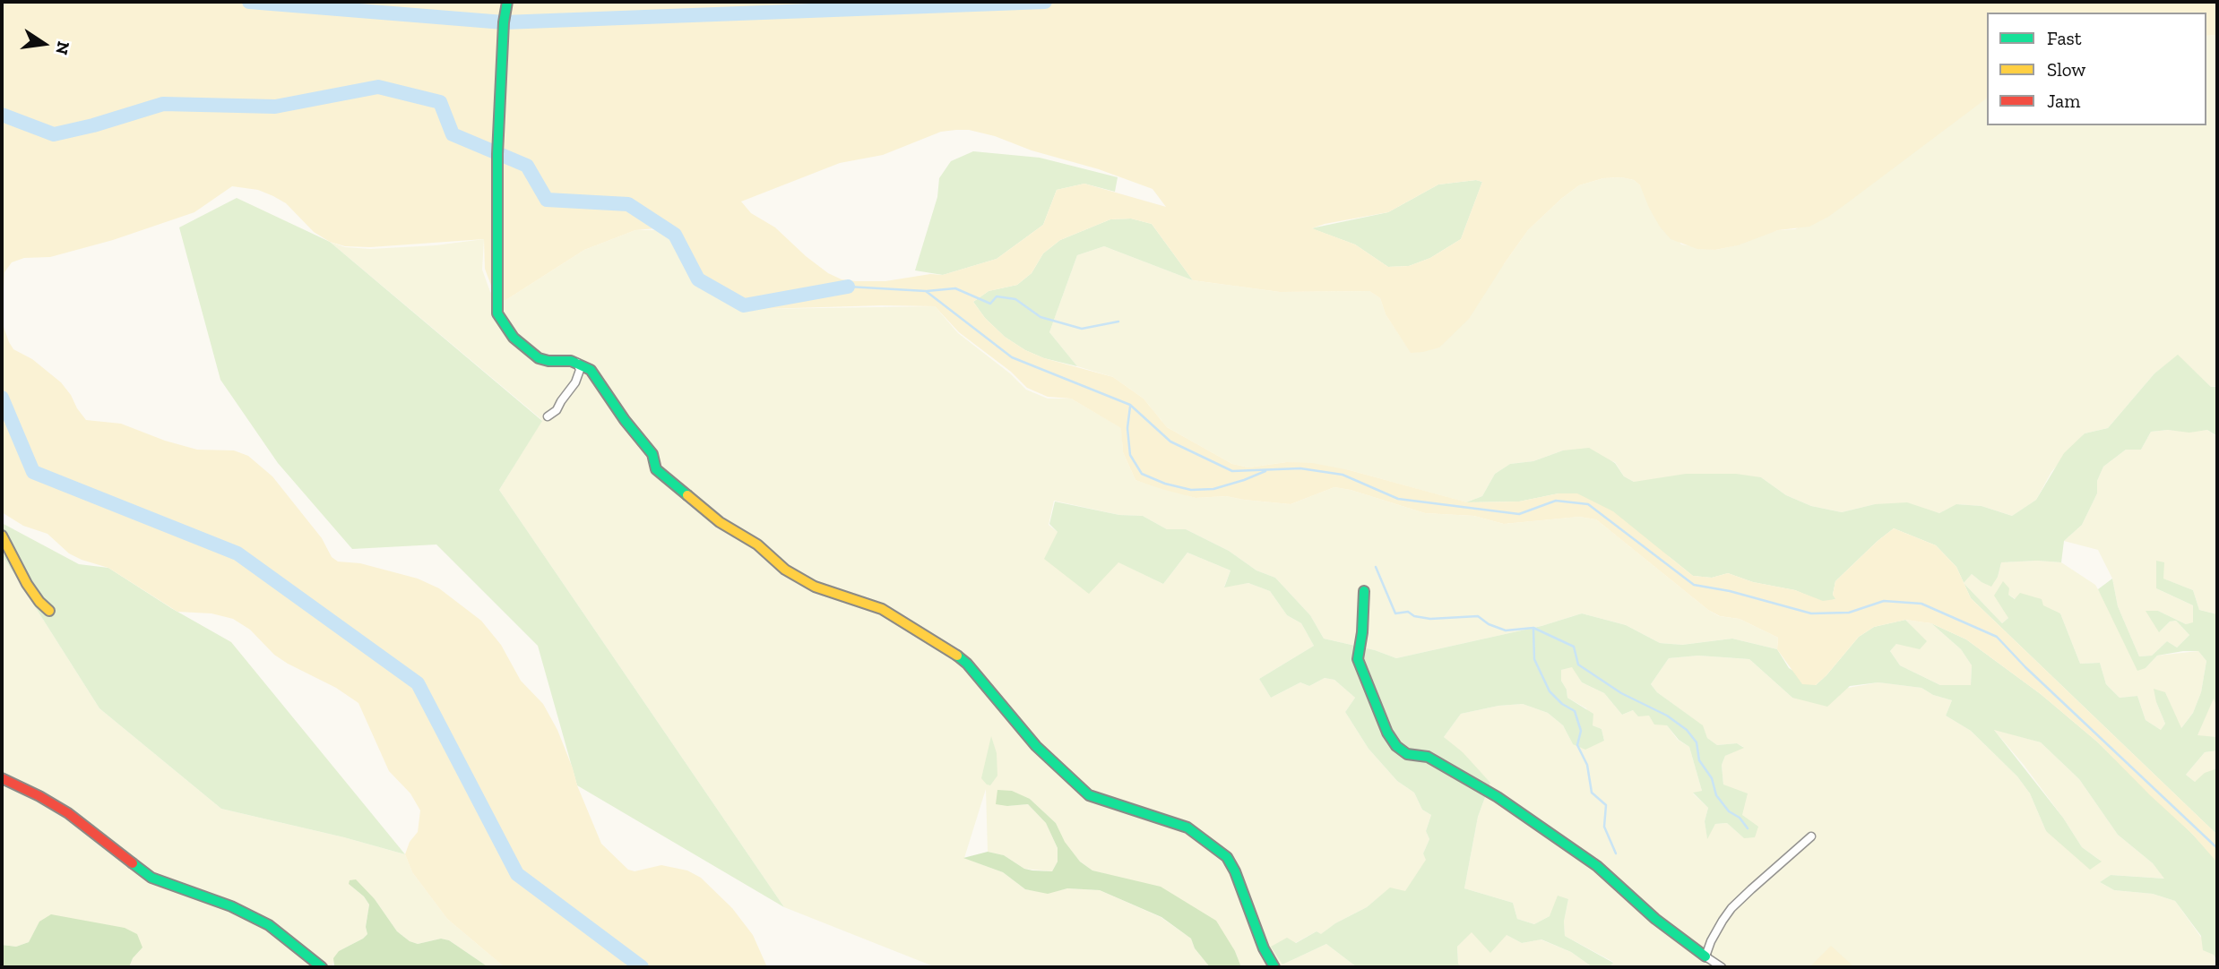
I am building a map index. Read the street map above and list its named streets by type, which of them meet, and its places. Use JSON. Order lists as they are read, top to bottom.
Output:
{
  "legend": ["Fast", "Slow", "Jam"],
  "north": "right"
}
